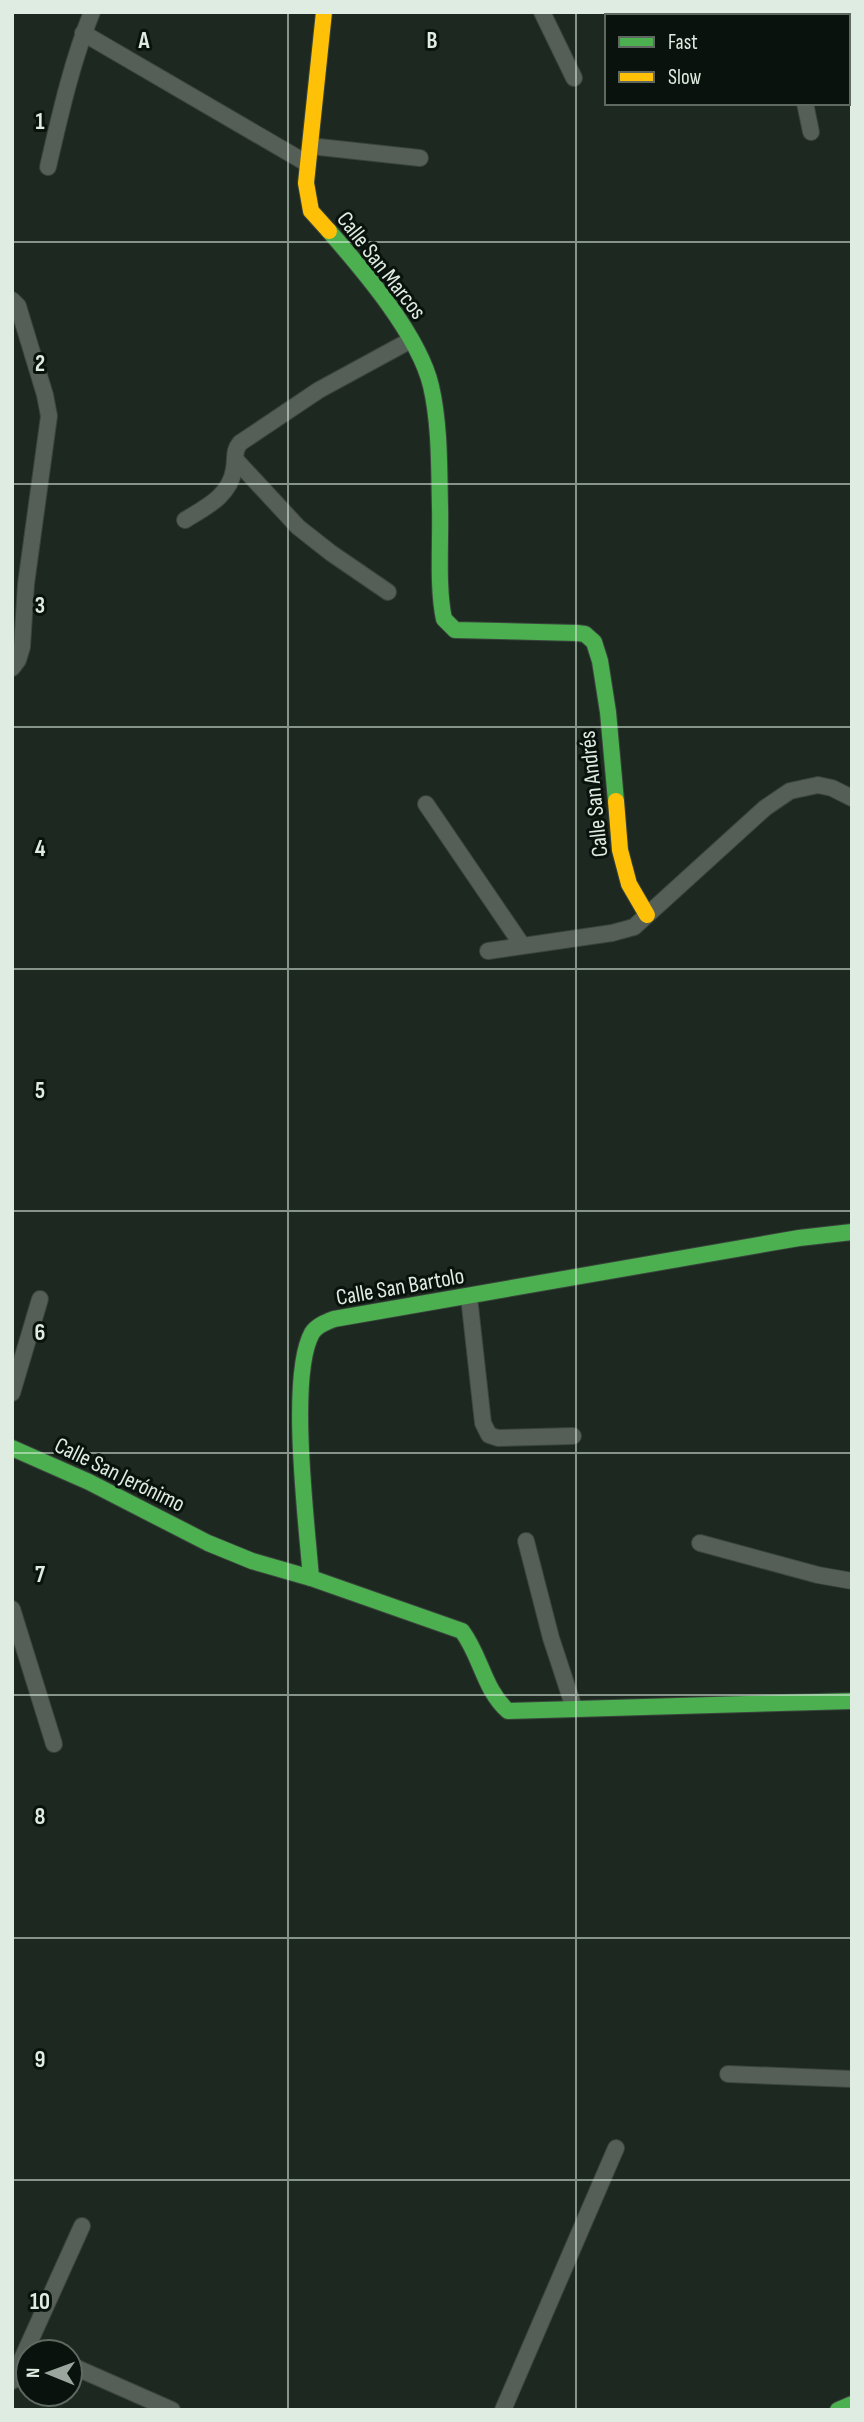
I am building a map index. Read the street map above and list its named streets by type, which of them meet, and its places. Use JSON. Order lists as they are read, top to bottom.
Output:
{
  "streets": {
    "street": [
      "Calle San Marcos",
      "Calle San Andrés",
      "Calle San Bartolo",
      "Calle San Jerónimo"
    ]
  },
  "crossings": [
    ["Calle San Marcos", "Calle San Andrés"],
    ["Calle San Bartolo", "Calle San Jerónimo"]
  ],
  "legend": ["Fast", "Slow"],
  "north": "left",
  "grid": {
    "columns": ["A", "B"],
    "rows": [
      "1",
      "2",
      "3",
      "4",
      "5",
      "6",
      "7",
      "8",
      "9",
      "10"
    ]
  }
}
